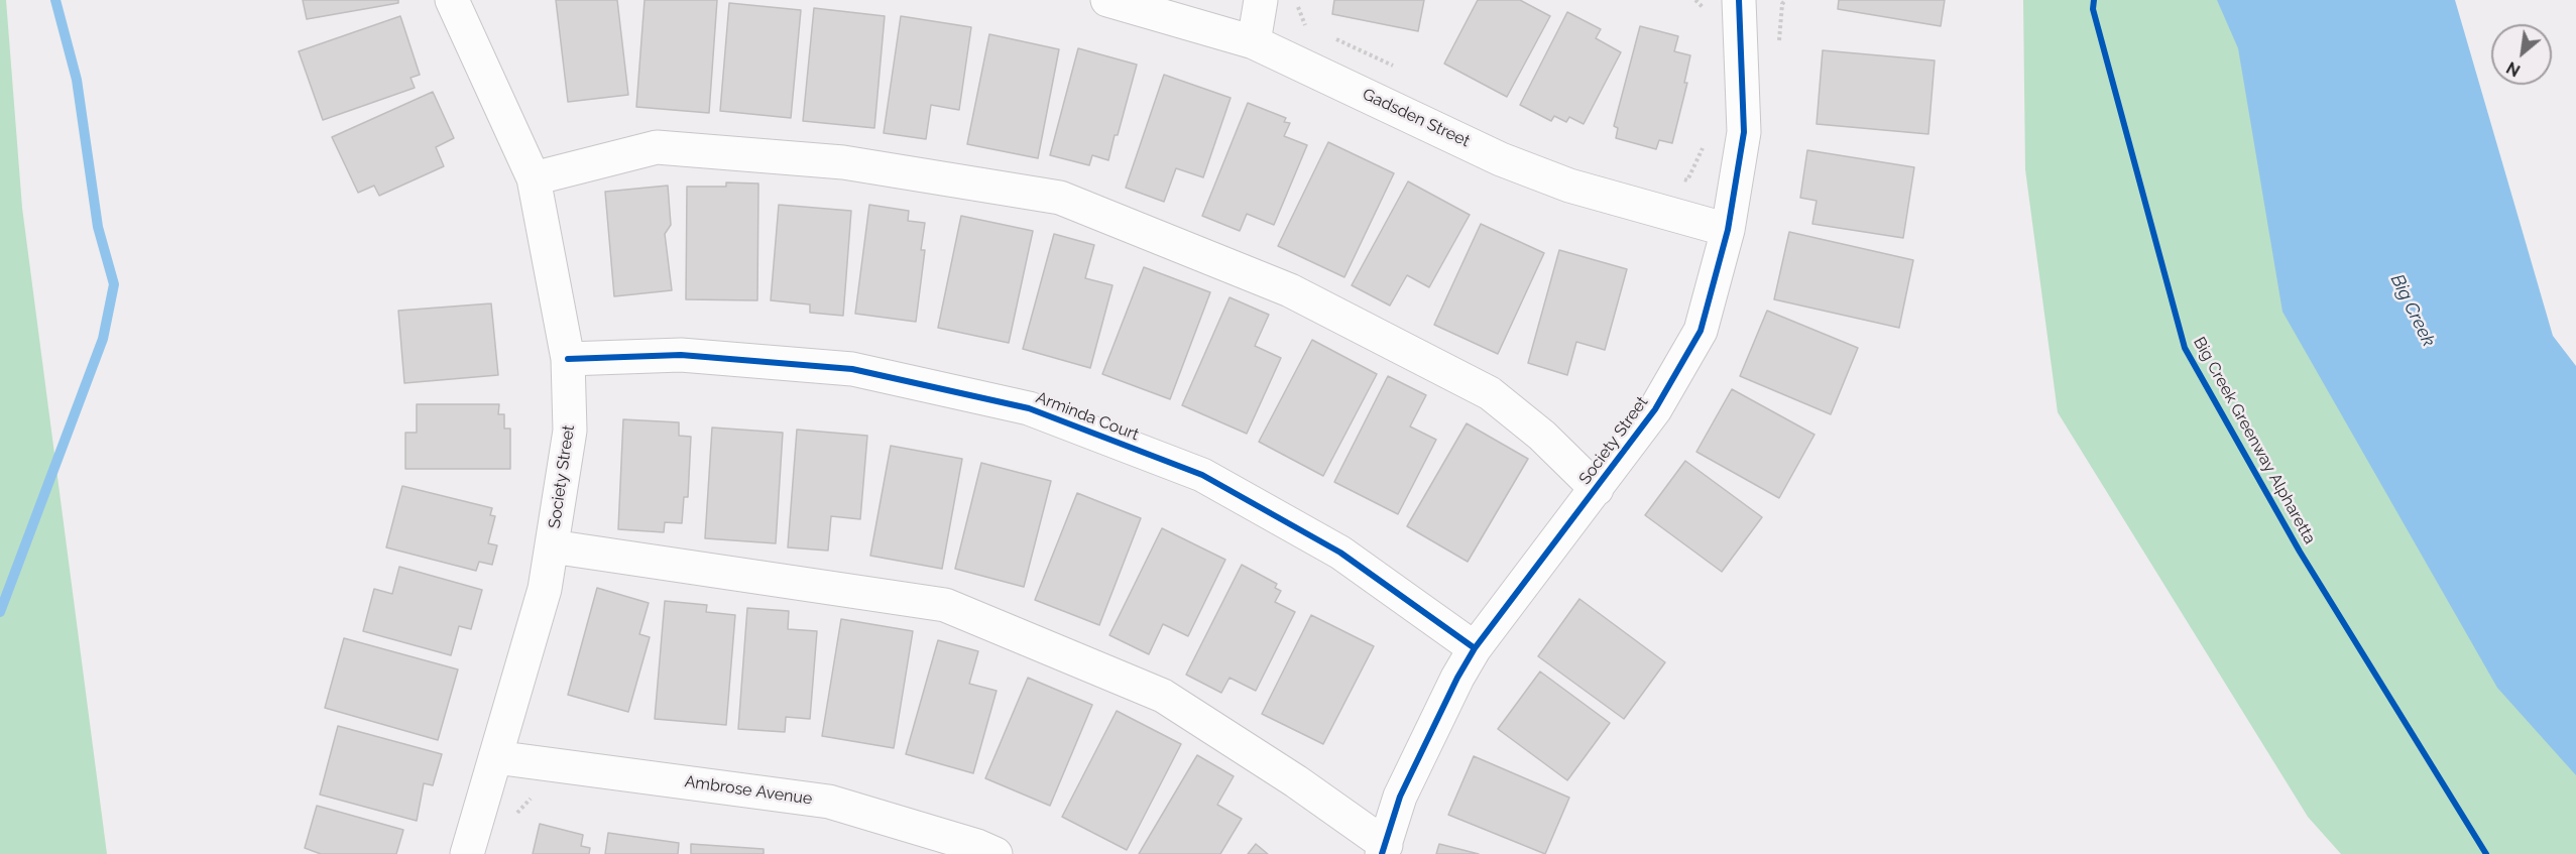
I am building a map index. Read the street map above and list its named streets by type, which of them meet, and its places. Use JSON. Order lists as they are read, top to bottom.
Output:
{
  "streets": {
    "street": [
      "Gadsden Street",
      "Arminda Court",
      "Society Street",
      "Ambrose Avenue"
    ],
    "cycle path": ["Big Creek Greenway Alpharetta"]
  },
  "crossings": [
    ["Gadsden Street", "Society Street"],
    ["Arminda Court", "Society Street"],
    ["Society Street", "Ambrose Avenue"]
  ],
  "water": ["Big Creek"],
  "north": "bottom left"
}
